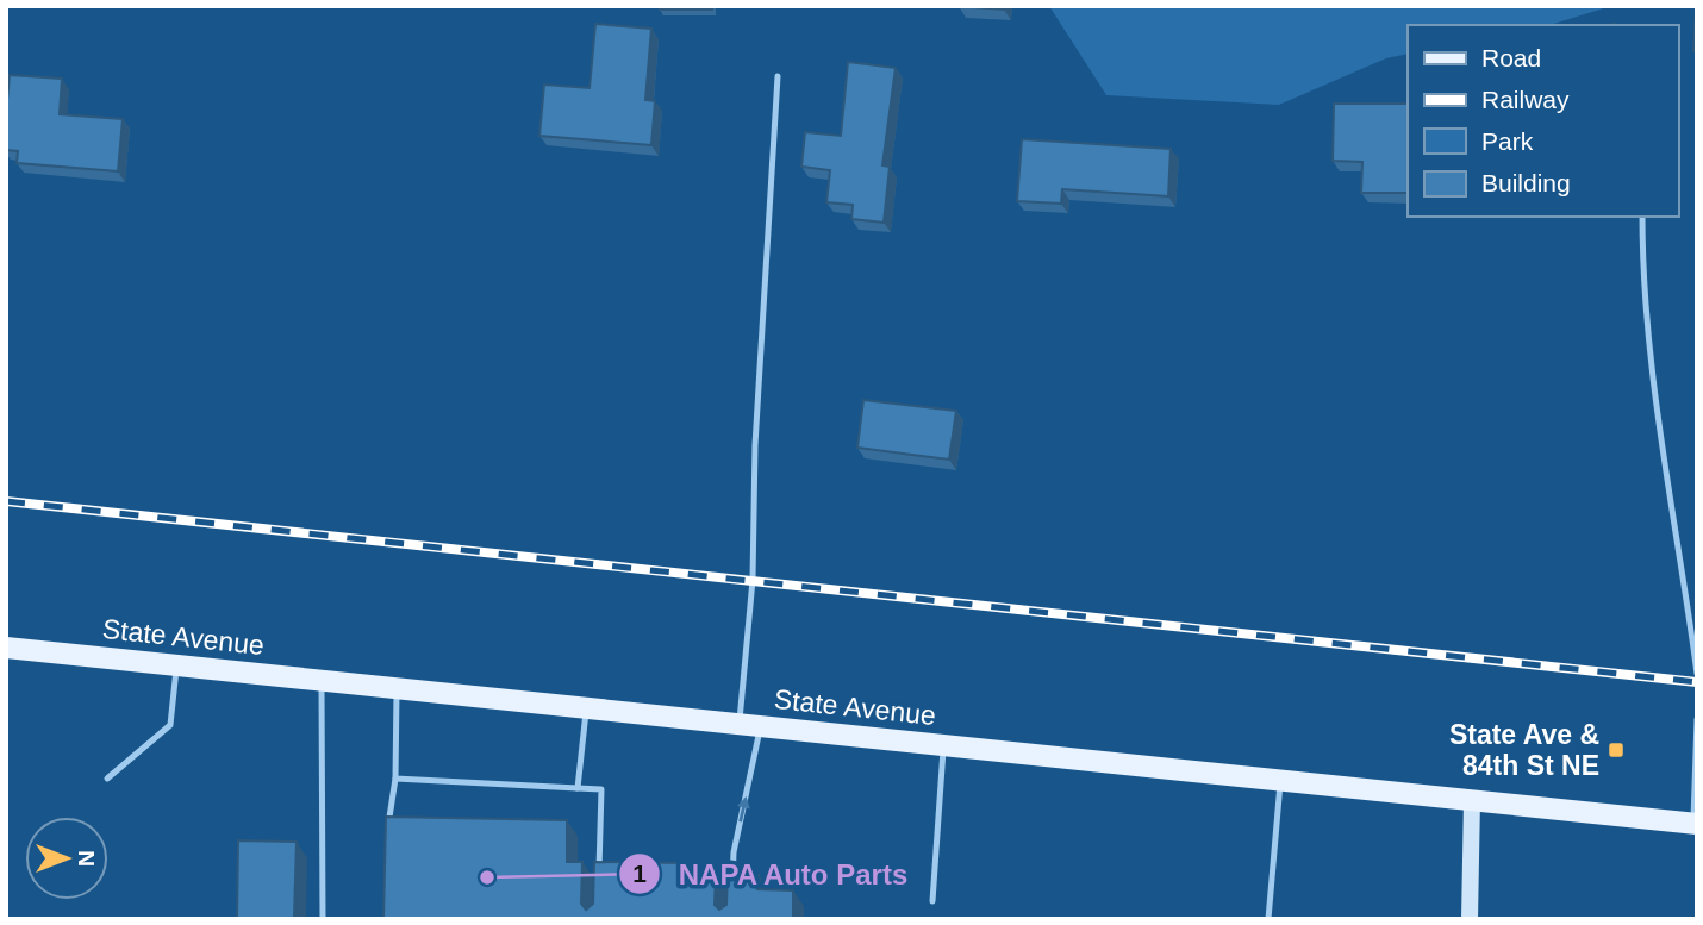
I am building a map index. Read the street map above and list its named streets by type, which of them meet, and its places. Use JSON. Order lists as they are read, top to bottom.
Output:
{
  "streets": {
    "main road": ["State Avenue"]
  },
  "places": {
    "transit": ["State Ave & 84th St NE"],
    "other": ["NAPA Auto Parts"]
  },
  "legend": [
    "Road",
    "Railway",
    "Park",
    "Building"
  ],
  "north": "right"
}
